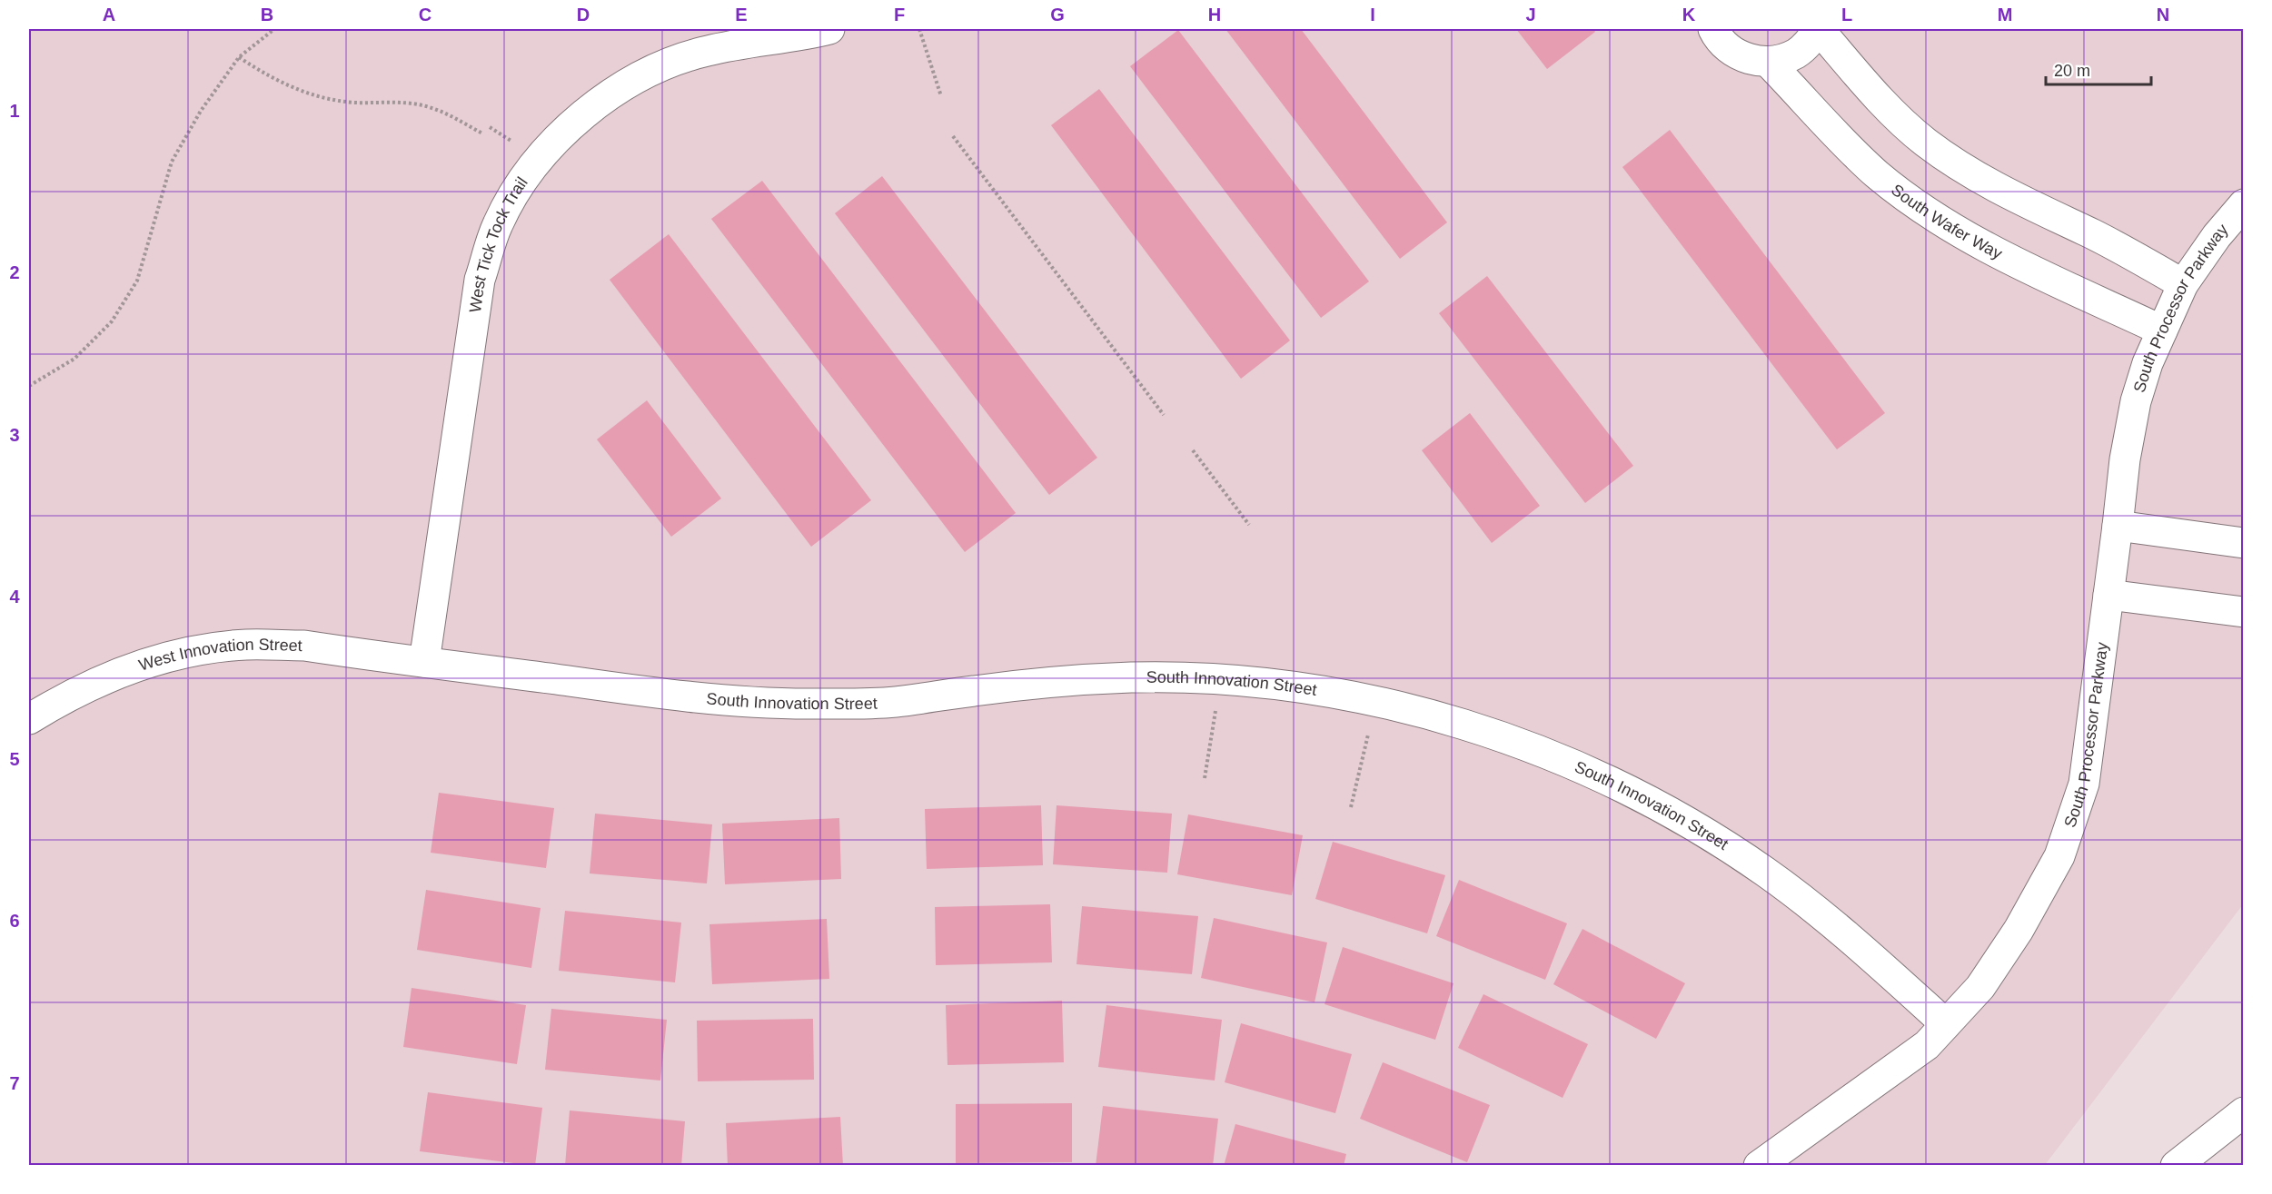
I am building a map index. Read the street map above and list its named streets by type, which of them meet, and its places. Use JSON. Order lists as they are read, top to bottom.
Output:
{
  "streets": {
    "street": [
      "South Wafer Way",
      "West Tick Tock Trail",
      "South Processor Parkway",
      "West Innovation Street",
      "South Innovation Street"
    ]
  },
  "crossings": [
    ["South Wafer Way", "South Processor Parkway"],
    ["West Tick Tock Trail", "West Innovation Street"],
    ["West Tick Tock Trail", "South Innovation Street"],
    ["South Processor Parkway", "South Innovation Street"],
    ["West Innovation Street", "South Innovation Street"]
  ],
  "scale_bar": "20 m",
  "grid": {
    "columns": [
      "A",
      "B",
      "C",
      "D",
      "E",
      "F",
      "G",
      "H",
      "I",
      "J",
      "K",
      "L",
      "M",
      "N"
    ],
    "rows": [
      "1",
      "2",
      "3",
      "4",
      "5",
      "6",
      "7"
    ]
  }
}
